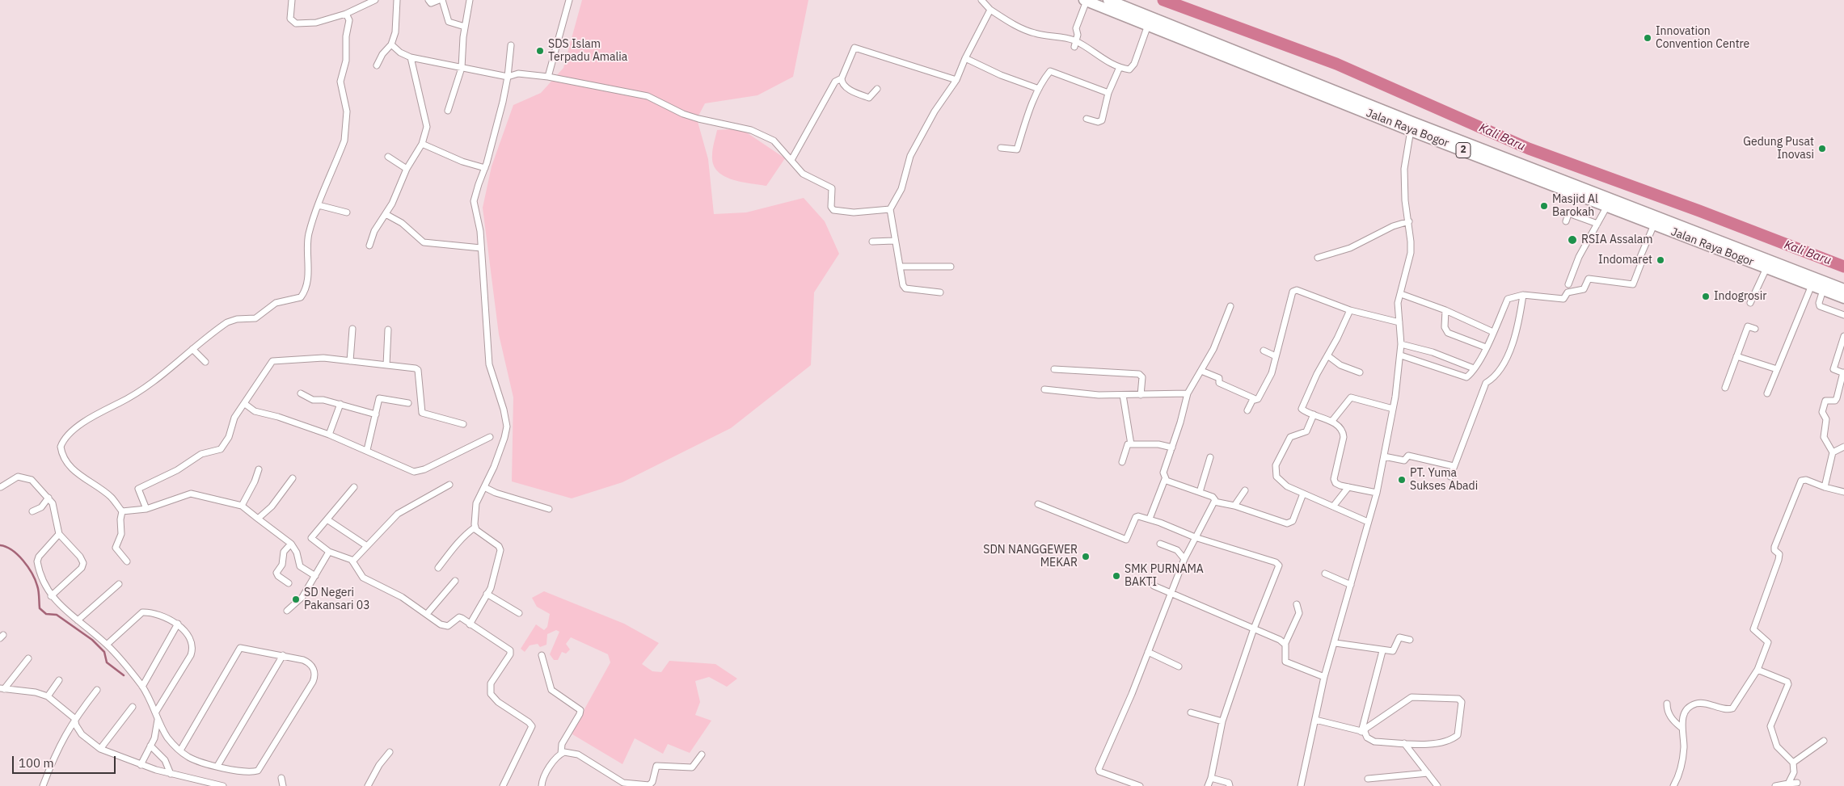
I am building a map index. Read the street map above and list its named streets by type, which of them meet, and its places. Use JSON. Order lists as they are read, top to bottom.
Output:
{
  "streets": {
    "highway": ["Jalan Raya Bogor", "2"]
  },
  "water": ["Kali Baru"],
  "places": [
    "Innovation Convention Centre",
    "SDS Islam Terpadu Amalia",
    "Gedung Pusat Inovasi",
    "Masjid Al Barokah",
    "RSIA Assalam",
    "Indomaret",
    "Indogrosir",
    "PT. Yuma Sukses Abadi",
    "SDN NANGGEWER MEKAR",
    "SMK PURNAMA BAKTI",
    "SD Negeri Pakansari 03"
  ],
  "scale_bar": "100 m"
}
